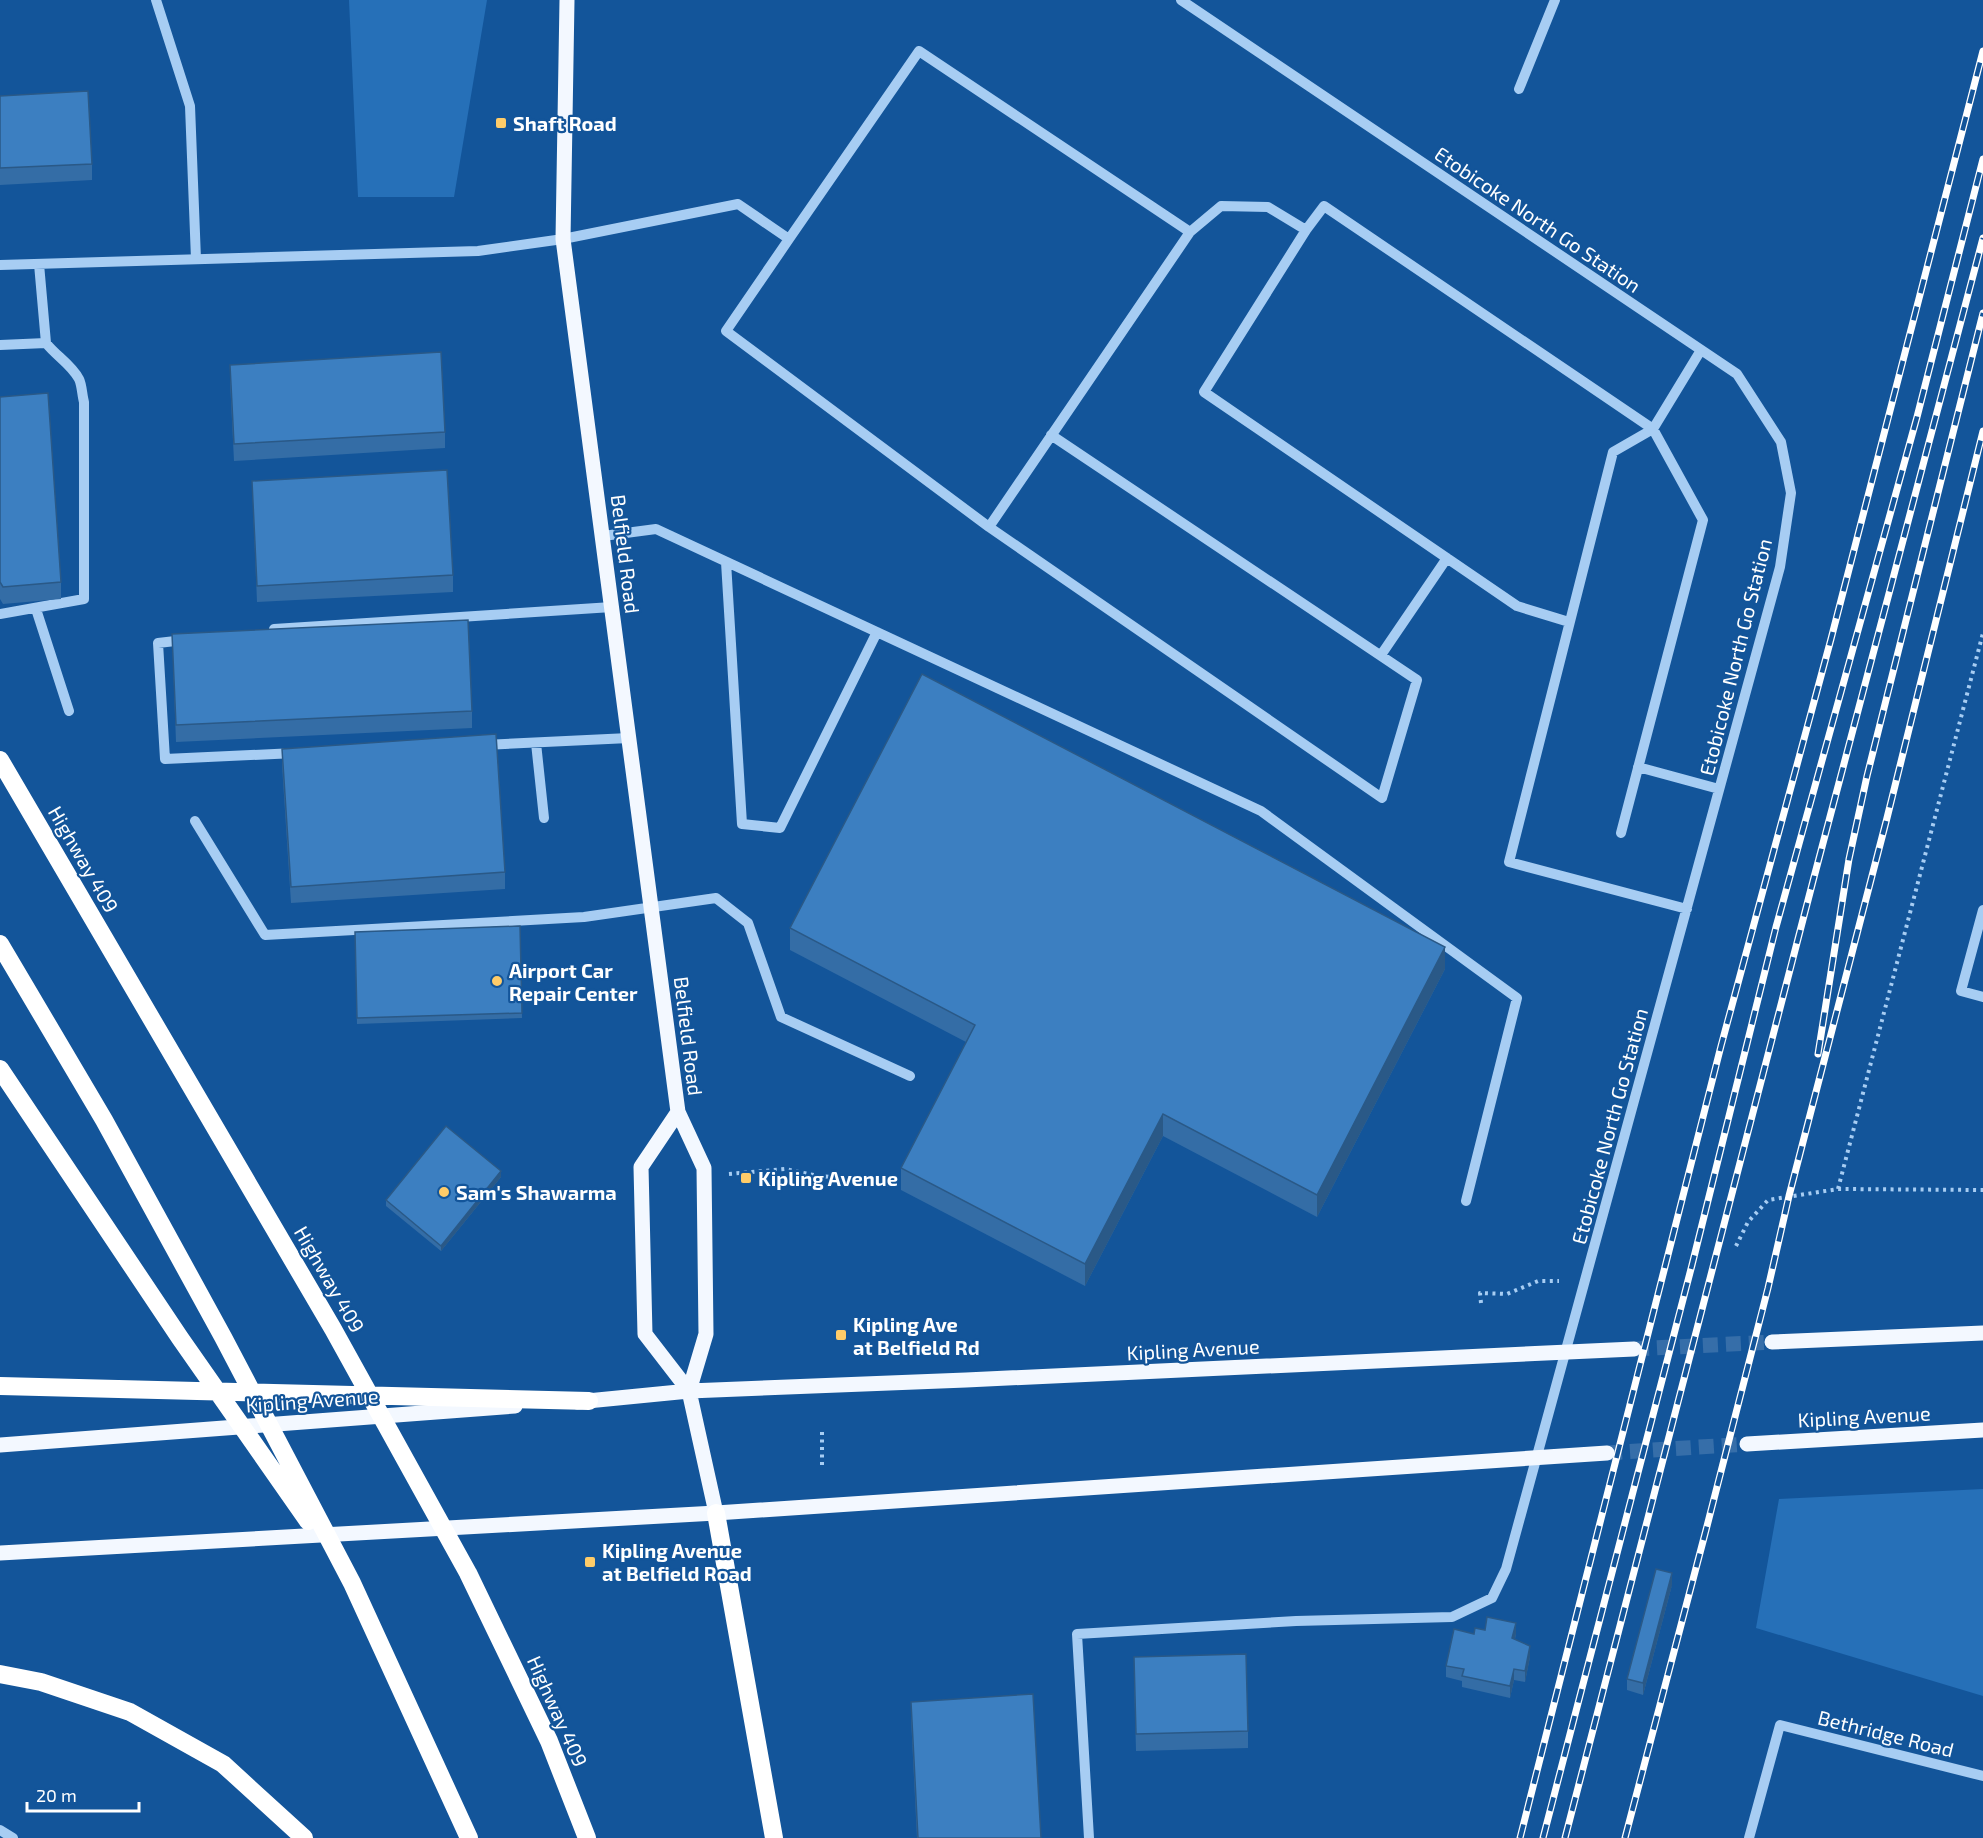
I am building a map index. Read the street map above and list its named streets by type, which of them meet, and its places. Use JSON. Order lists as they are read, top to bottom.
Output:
{
  "streets": {
    "highway": ["Highway 409"],
    "main road": ["Belfield Road", "Kipling Avenue"],
    "street": ["Etobicoke North Go Station", "Bethridge Road"]
  },
  "crossings": [
    ["Belfield Road", "Kipling Avenue"]
  ],
  "places": {
    "transit": [
      "Shaft Road",
      "Kipling Avenue",
      "Kipling Ave at Belfield Rd",
      "Kipling Avenue at Belfield Road"
    ],
    "other": ["Airport Car Repair Center", "Sam's Shawarma"]
  },
  "scale_bar": "20 m"
}
